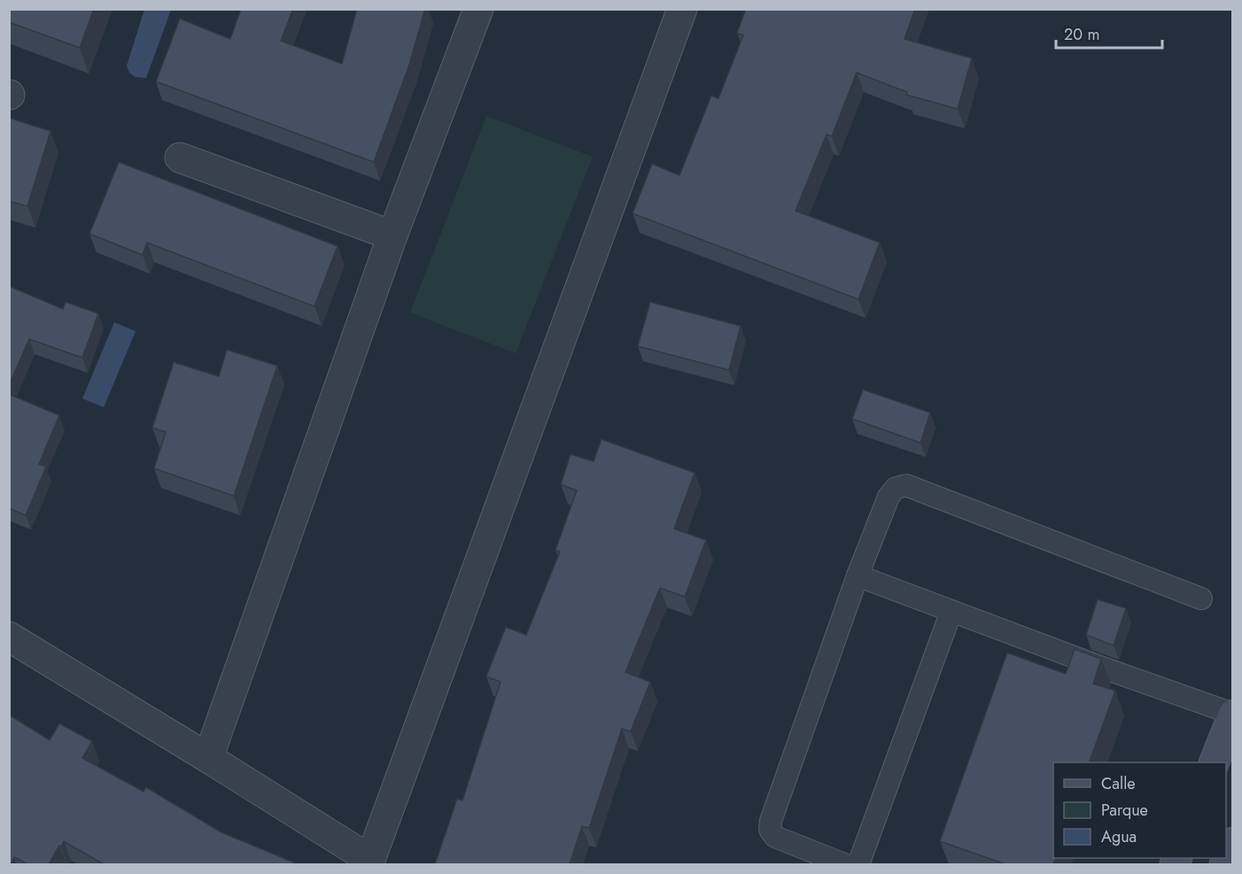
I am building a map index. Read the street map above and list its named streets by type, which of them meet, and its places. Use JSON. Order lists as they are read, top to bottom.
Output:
{
  "legend": ["Calle", "Parque", "Agua"],
  "scale_bar": "20 m"
}
